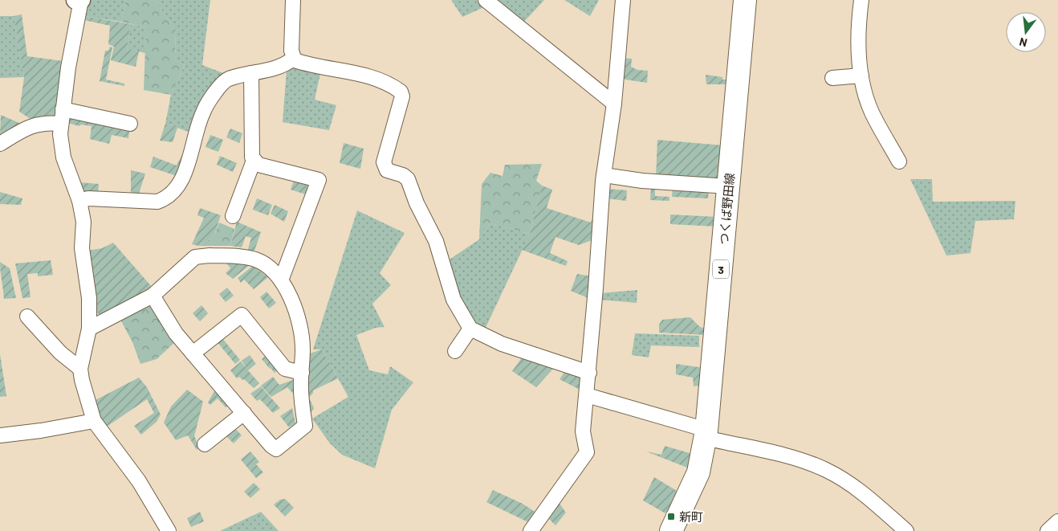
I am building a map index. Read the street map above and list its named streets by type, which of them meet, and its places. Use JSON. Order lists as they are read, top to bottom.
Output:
{
  "streets": {
    "main road": ["つくば野田線", "3"]
  },
  "places": {
    "transit": ["新町"]
  },
  "north": "bottom"
}
